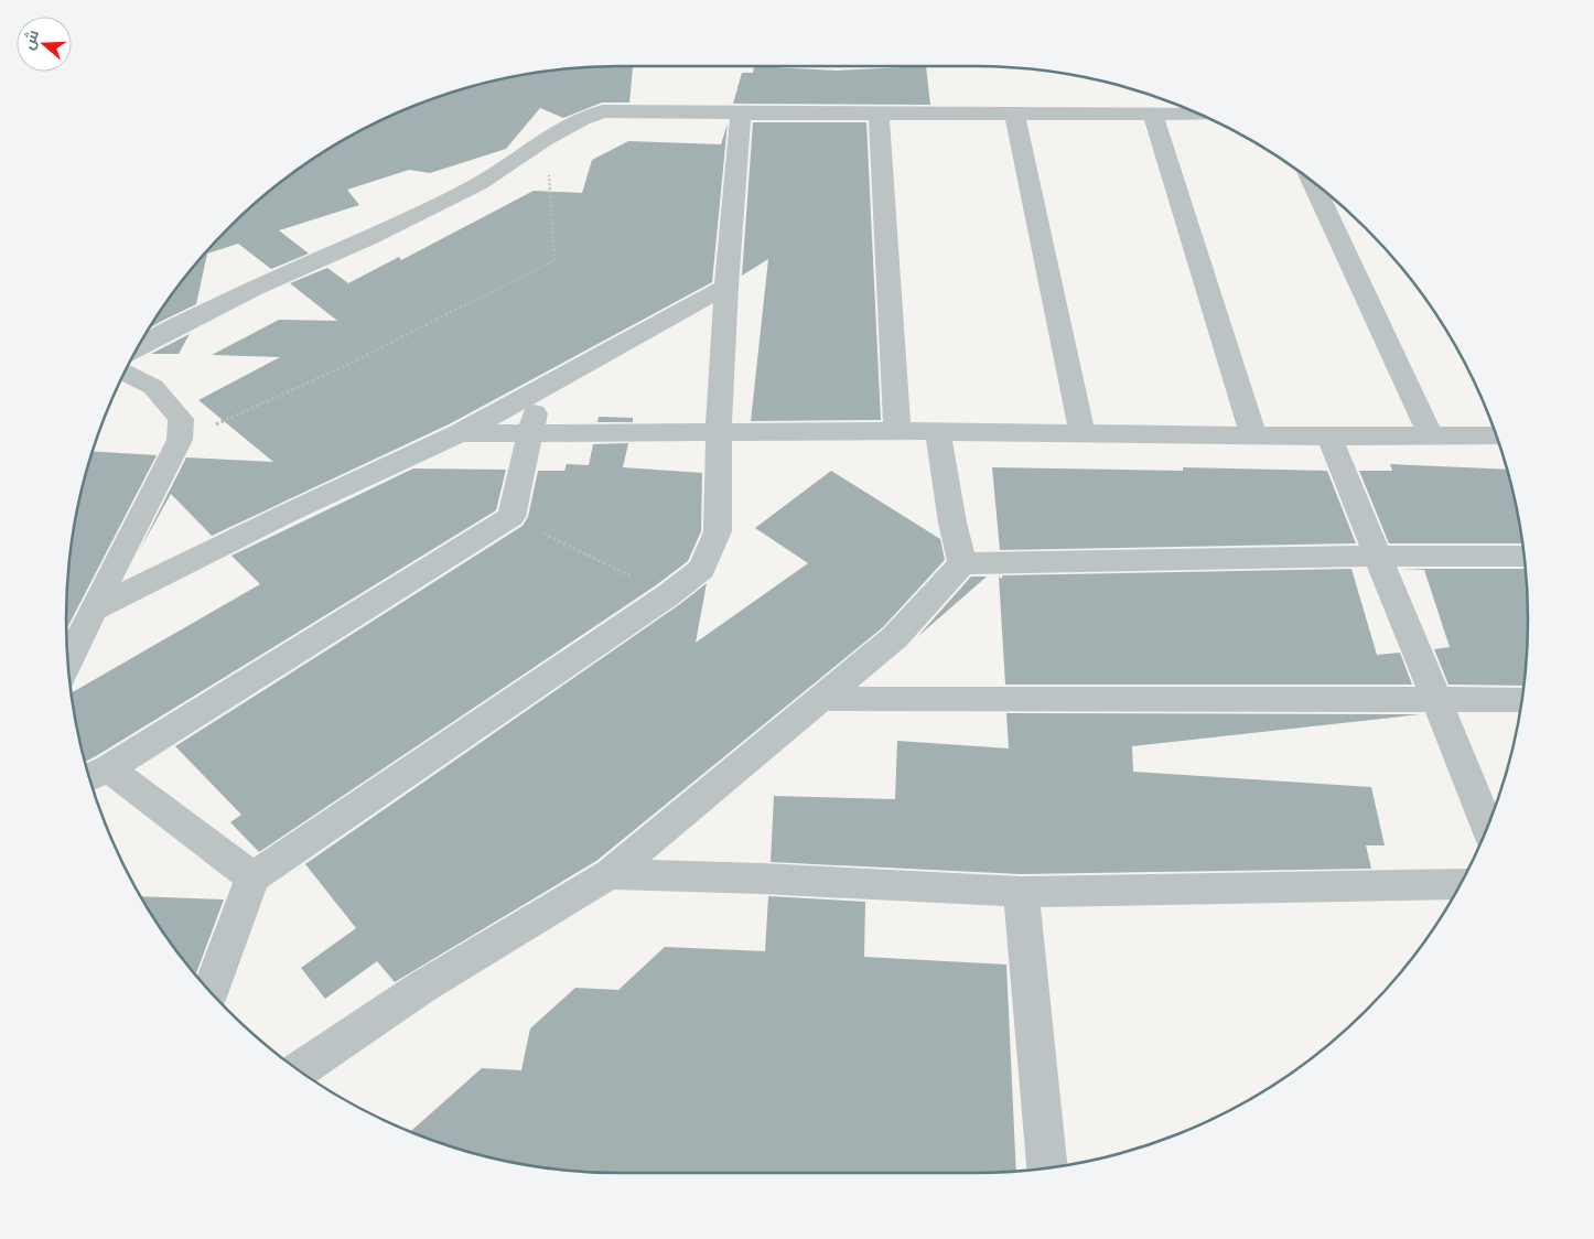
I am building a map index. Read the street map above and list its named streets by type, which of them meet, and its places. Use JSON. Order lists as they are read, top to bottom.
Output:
{
  "north": "left"
}
